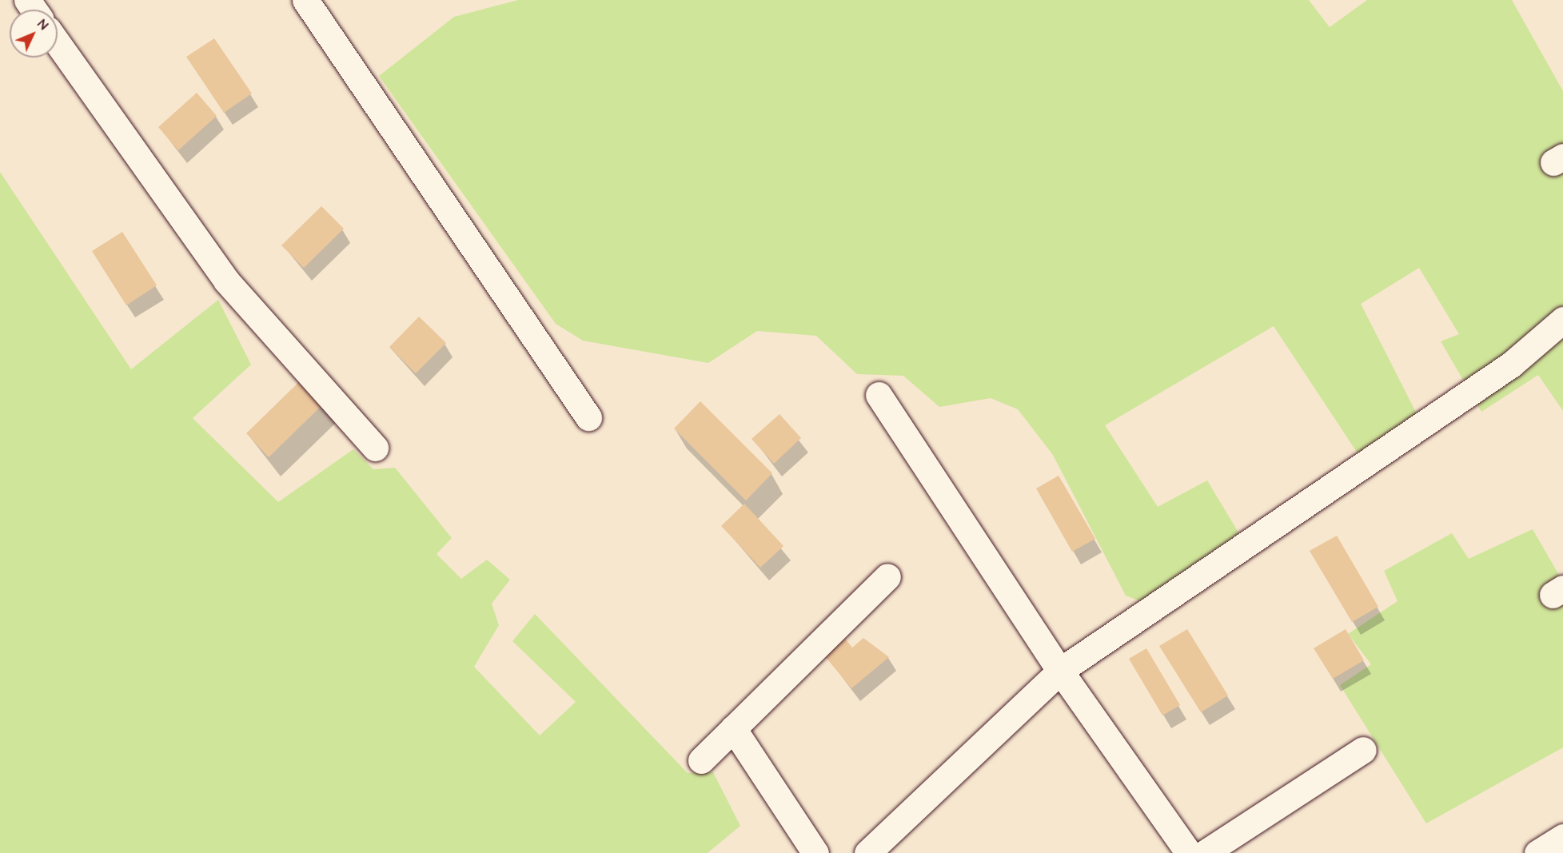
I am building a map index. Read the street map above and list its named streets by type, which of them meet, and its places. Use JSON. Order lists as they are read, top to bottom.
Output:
{
  "north": "top right"
}
